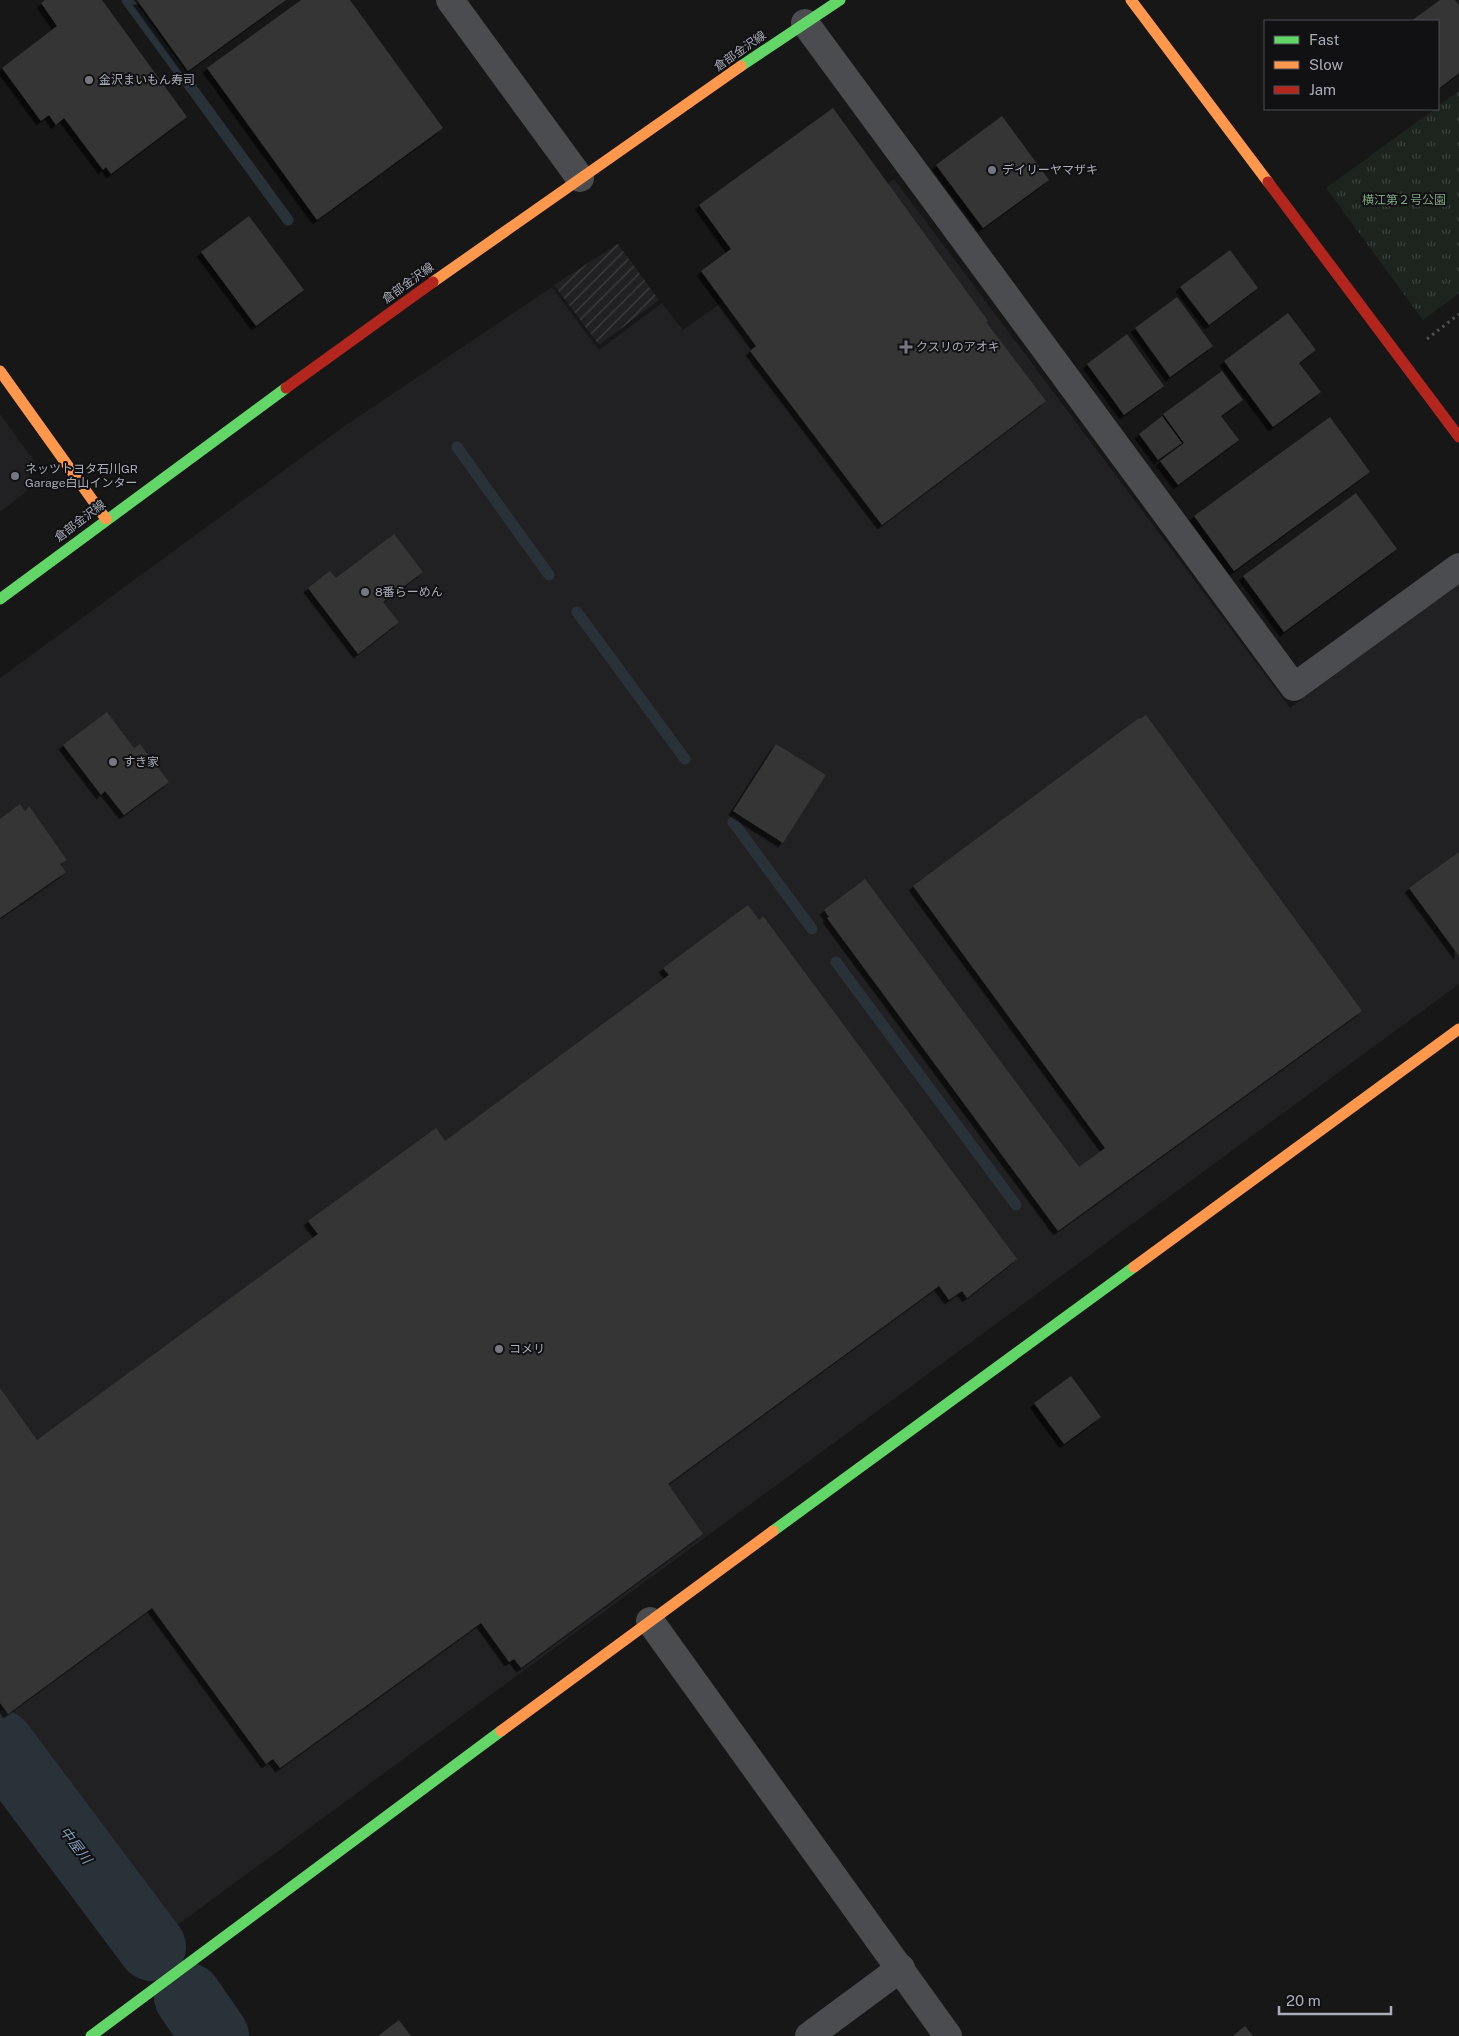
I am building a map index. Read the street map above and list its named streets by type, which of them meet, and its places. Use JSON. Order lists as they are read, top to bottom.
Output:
{
  "streets": {
    "street": ["倉部金沢線"]
  },
  "water": ["中屋川"],
  "parks": ["横江第２号公園"],
  "places": {
    "other": [
      "金沢まいもん寿司",
      "デイリーヤマザキ",
      "ネッツトヨタ石川GR Garage白山インター",
      "8番らーめん",
      "すき家",
      "コメリ"
    ],
    "health": ["クスリのアオキ"]
  },
  "legend": ["Fast", "Slow", "Jam"],
  "scale_bar": "20 m"
}
